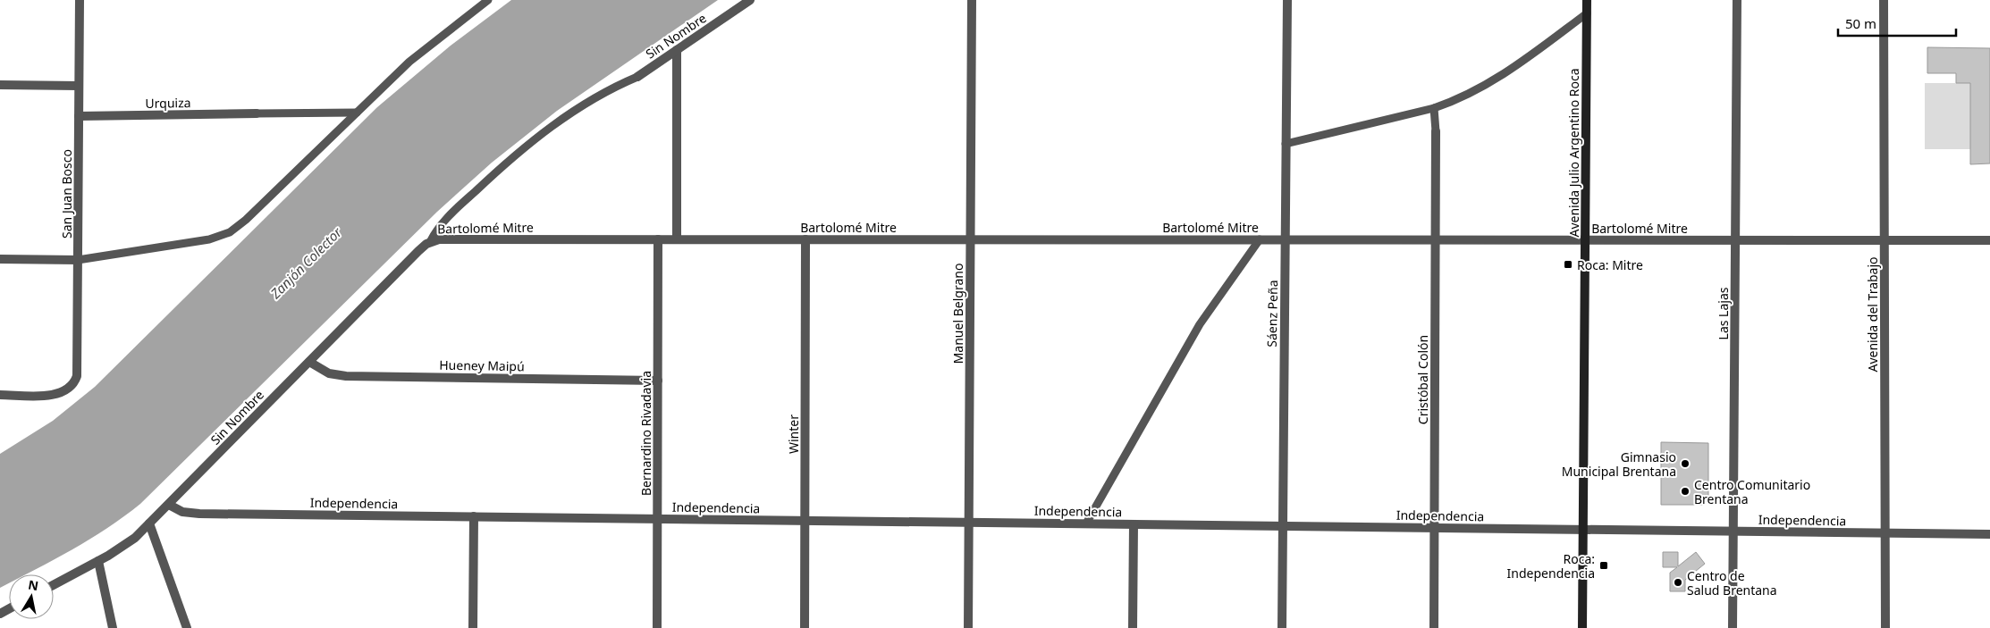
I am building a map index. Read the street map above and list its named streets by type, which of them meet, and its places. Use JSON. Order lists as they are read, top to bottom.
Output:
{
  "streets": {
    "main road": ["Avenida Julio Argentino Roca"],
    "street": [
      "Sin Nombre",
      "Urquiza",
      "San Juan Bosco",
      "Bartolomé Mitre",
      "Manuel Belgrano",
      "Sáenz Peña",
      "Las Lajas",
      "Avenida del Trabajo",
      "Hueney Maipú",
      "Cristóbal Colón",
      "Bernardino Rivadavia",
      "Winter",
      "Independencia"
    ]
  },
  "crossings": [
    ["Sin Nombre", "Bartolomé Mitre"],
    ["Sin Nombre", "Hueney Maipú"],
    ["Sin Nombre", "Independencia"],
    ["Urquiza", "San Juan Bosco"],
    ["Avenida Julio Argentino Roca", "Bartolomé Mitre"],
    ["Avenida Julio Argentino Roca", "Independencia"],
    ["Bartolomé Mitre", "Manuel Belgrano"],
    ["Bartolomé Mitre", "Sáenz Peña"],
    ["Bartolomé Mitre", "Las Lajas"],
    ["Bartolomé Mitre", "Avenida del Trabajo"],
    ["Bartolomé Mitre", "Cristóbal Colón"],
    ["Bartolomé Mitre", "Bernardino Rivadavia"],
    ["Bartolomé Mitre", "Winter"],
    ["Manuel Belgrano", "Independencia"],
    ["Sáenz Peña", "Independencia"],
    ["Las Lajas", "Independencia"],
    ["Avenida del Trabajo", "Independencia"],
    ["Hueney Maipú", "Bernardino Rivadavia"],
    ["Cristóbal Colón", "Independencia"],
    ["Bernardino Rivadavia", "Independencia"],
    ["Winter", "Independencia"]
  ],
  "water": ["Zanjón Colector"],
  "places": {
    "transit": ["Roca: Mitre", "Roca: Independencia"],
    "other": ["Gimnasio Municipal Brentana", "Centro Comunitario Brentana", "Centro de Salud Brentana"]
  },
  "scale_bar": "50 m",
  "north": "top"
}
